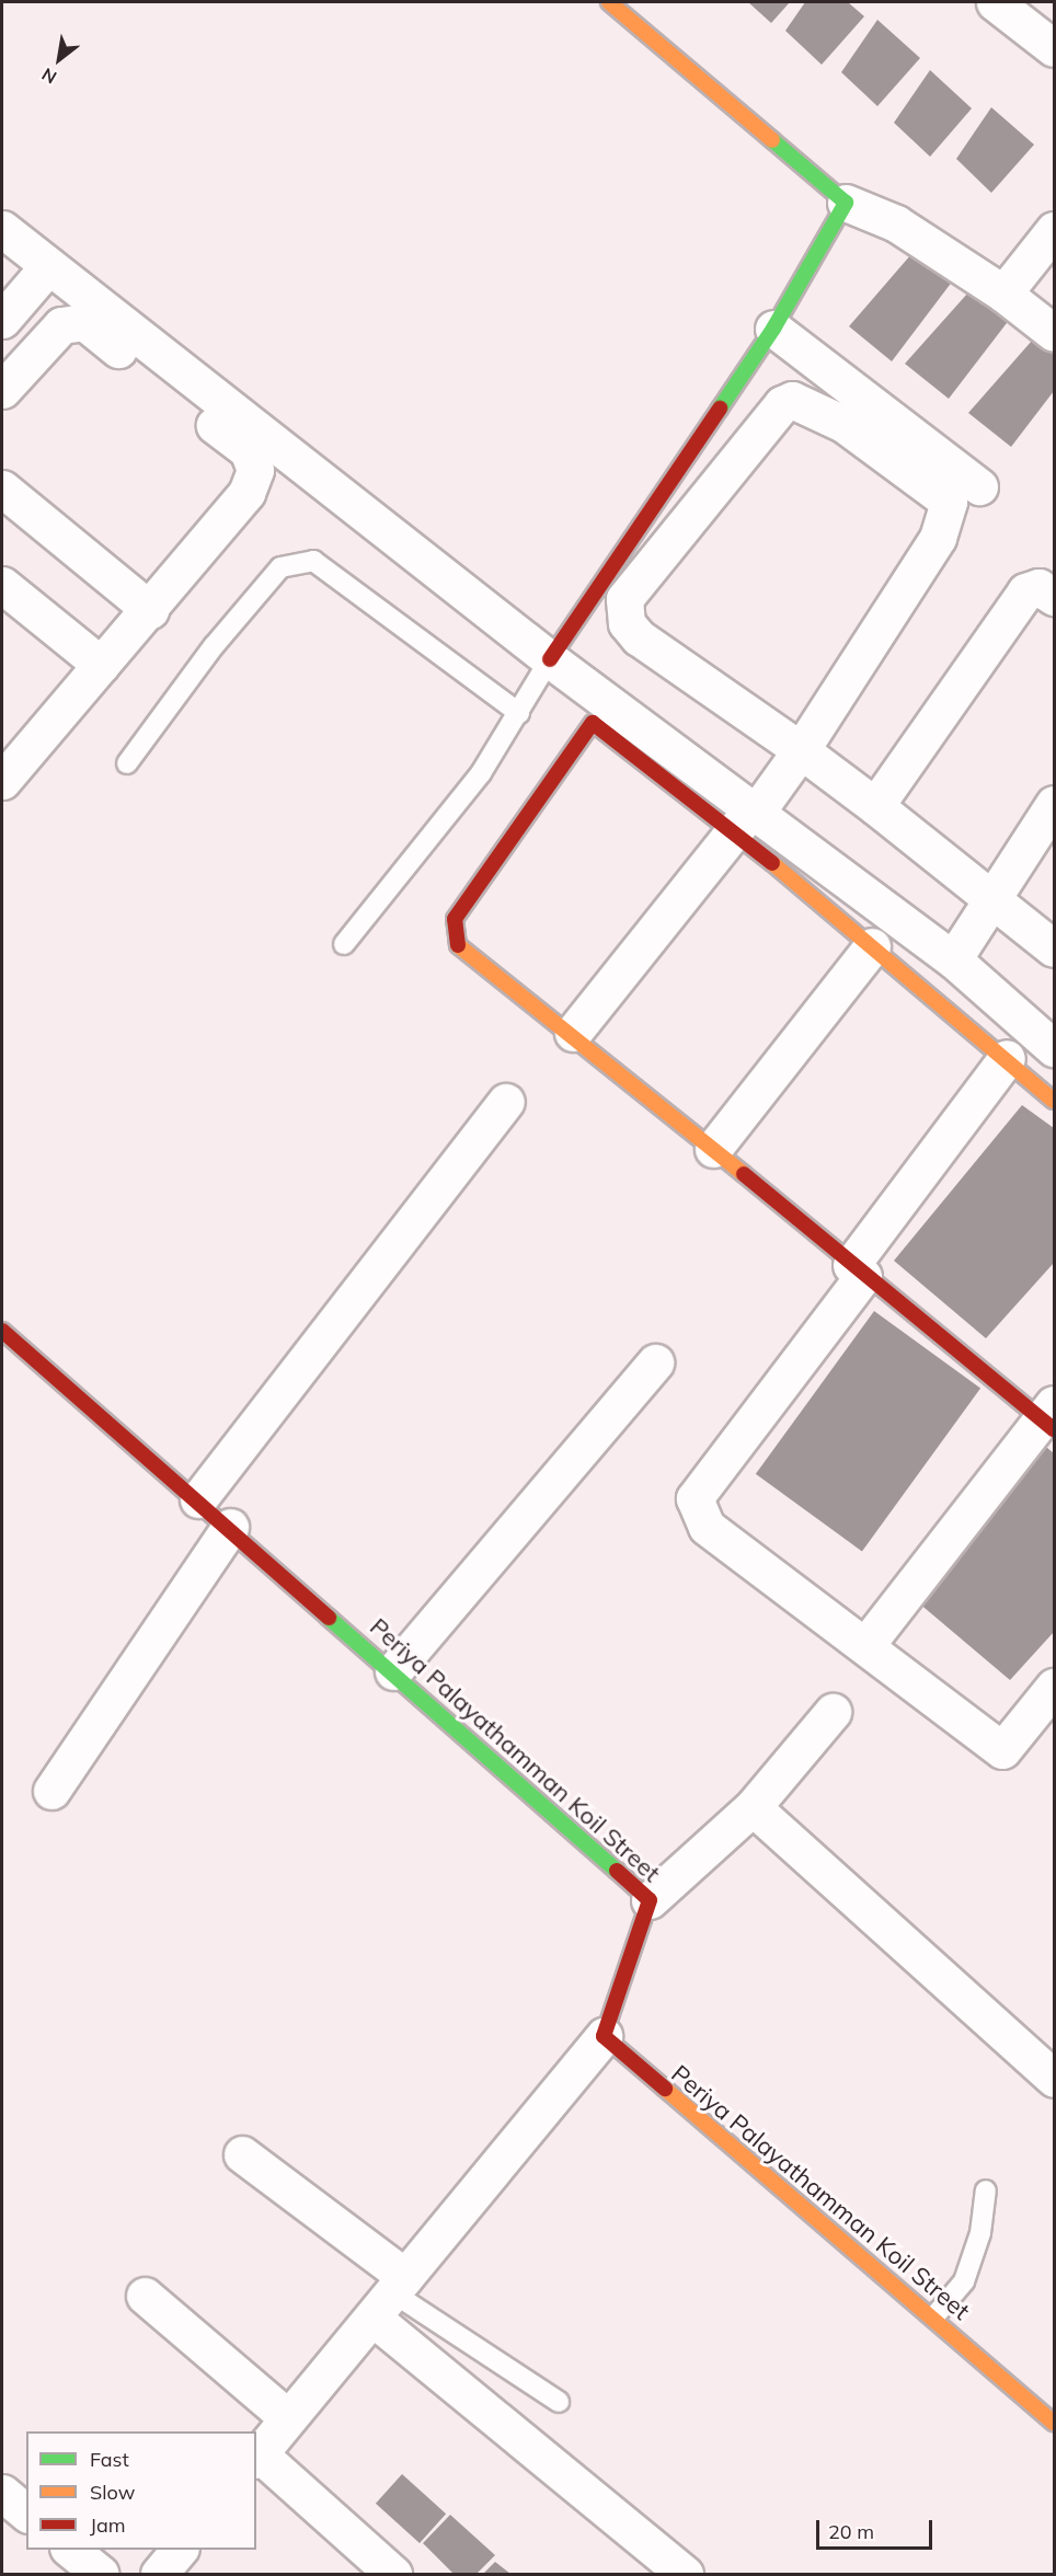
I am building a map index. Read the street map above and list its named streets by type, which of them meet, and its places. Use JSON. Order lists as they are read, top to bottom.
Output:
{
  "streets": {
    "street": ["Periya Palayathamman Koil Street"]
  },
  "legend": ["Fast", "Slow", "Jam"],
  "scale_bar": "20 m",
  "north": "bottom left"
}
